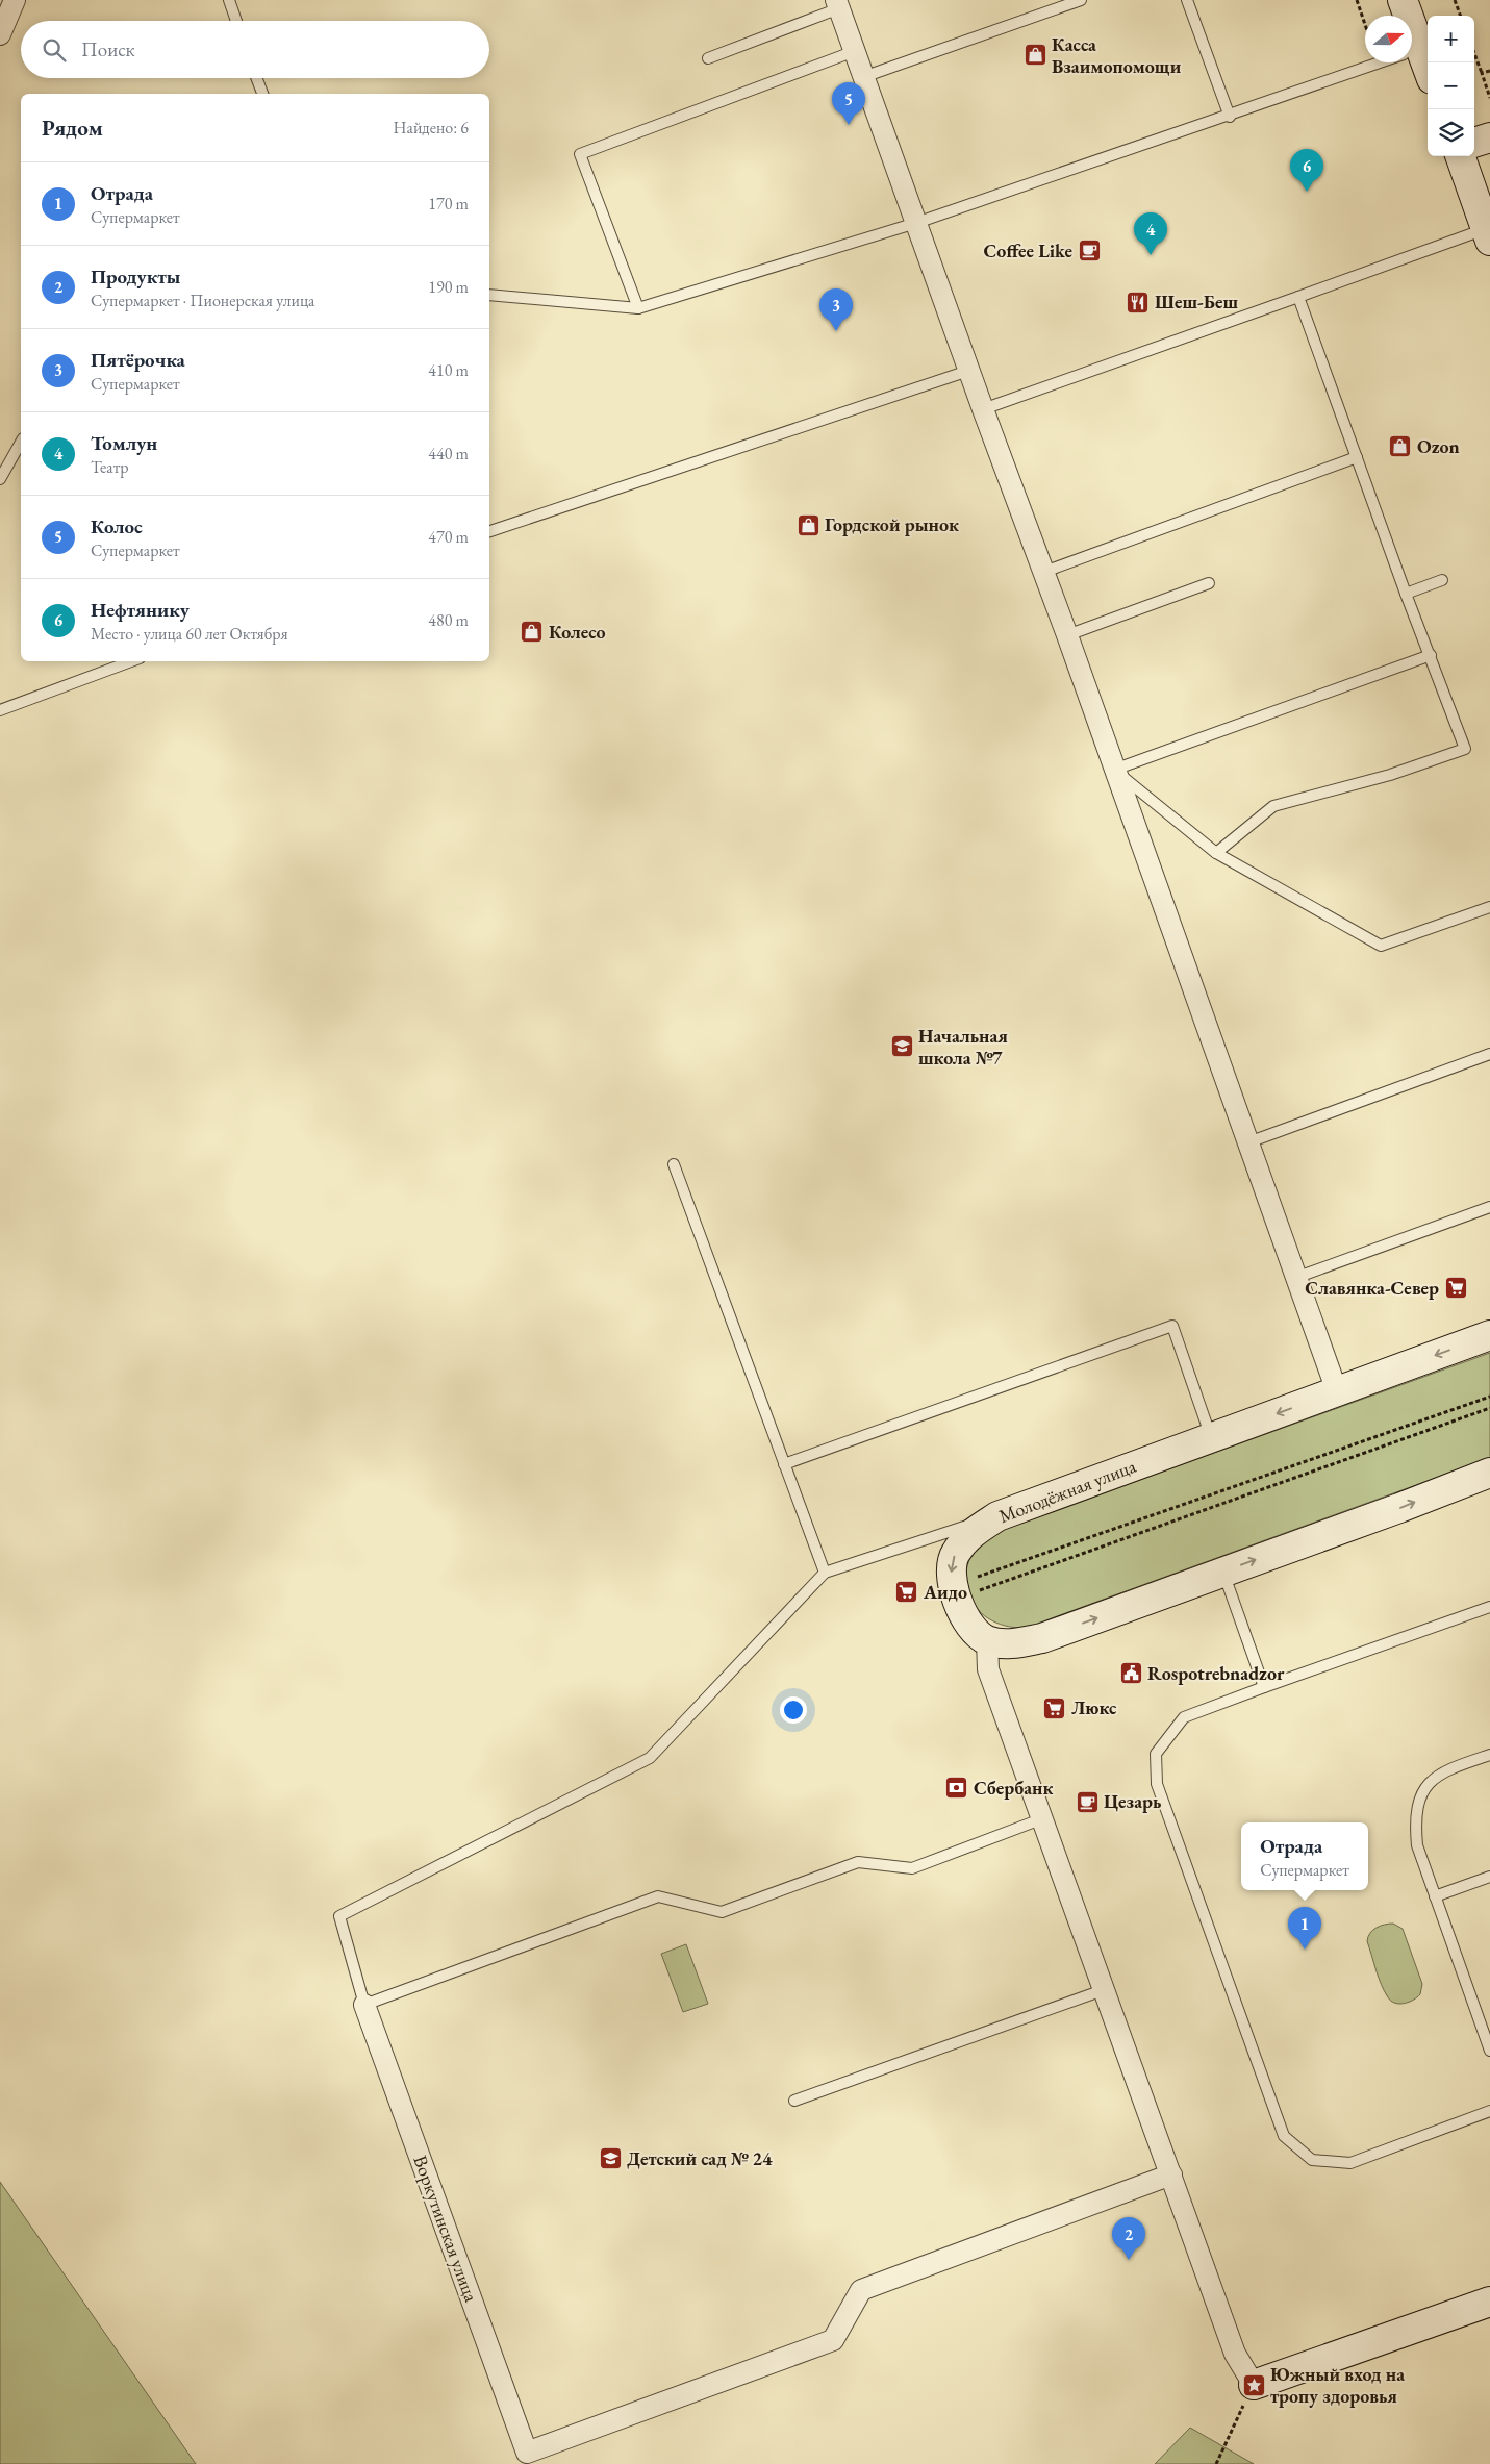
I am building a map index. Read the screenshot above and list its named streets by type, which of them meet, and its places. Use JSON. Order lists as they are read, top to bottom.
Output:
{
  "streets": {
    "main road": ["Молодёжная улица"],
    "street": ["Воркутинская улица"]
  },
  "places": {
    "shop": [
      "Касса Взаимопомощи",
      "Ozon",
      "Гордской рынок",
      "Колесо"
    ],
    "cafe": ["Coffee Like", "Цезарь"],
    "restaurant": ["Шеш-Беш"],
    "school or university": ["Начальная школа №7", "Детский сад № 24"],
    "supermarket": ["Славянка-Север", "Аидо", "Люкс"],
    "public building": ["Rospotrebnadzor"],
    "bank": ["Сбербанк"],
    "place": ["Южный вход на тропу здоровья"]
  },
  "north": "right",
  "page": {
    "map_buttons": ["+", "−"],
    "search": "Поиск",
    "pins": [
      "5",
      "6",
      "4",
      "3",
      "1",
      "2"
    ],
    "heading": ["Рядом", "Найдено: 6"],
    "list": [
      {
        "mark": "1",
        "name": "Отрада",
        "note": "Супермаркет",
        "value": "170 m"
      },
      {
        "mark": "2",
        "name": "Продукты",
        "note": "Супермаркет · Пионерская улица",
        "value": "190 m"
      },
      {
        "mark": "3",
        "name": "Пятёрочка",
        "note": "Супермаркет",
        "value": "410 m"
      },
      {
        "mark": "4",
        "name": "Томлун",
        "note": "Театр",
        "value": "440 m"
      },
      {
        "mark": "5",
        "name": "Колос",
        "note": "Супермаркет",
        "value": "470 m"
      },
      {
        "mark": "6",
        "name": "Нефтянику",
        "note": "Место · улица 60 лет Октября",
        "value": "480 m"
      }
    ],
    "popup": ["Отрада", "Супермаркет"]
  }
}
